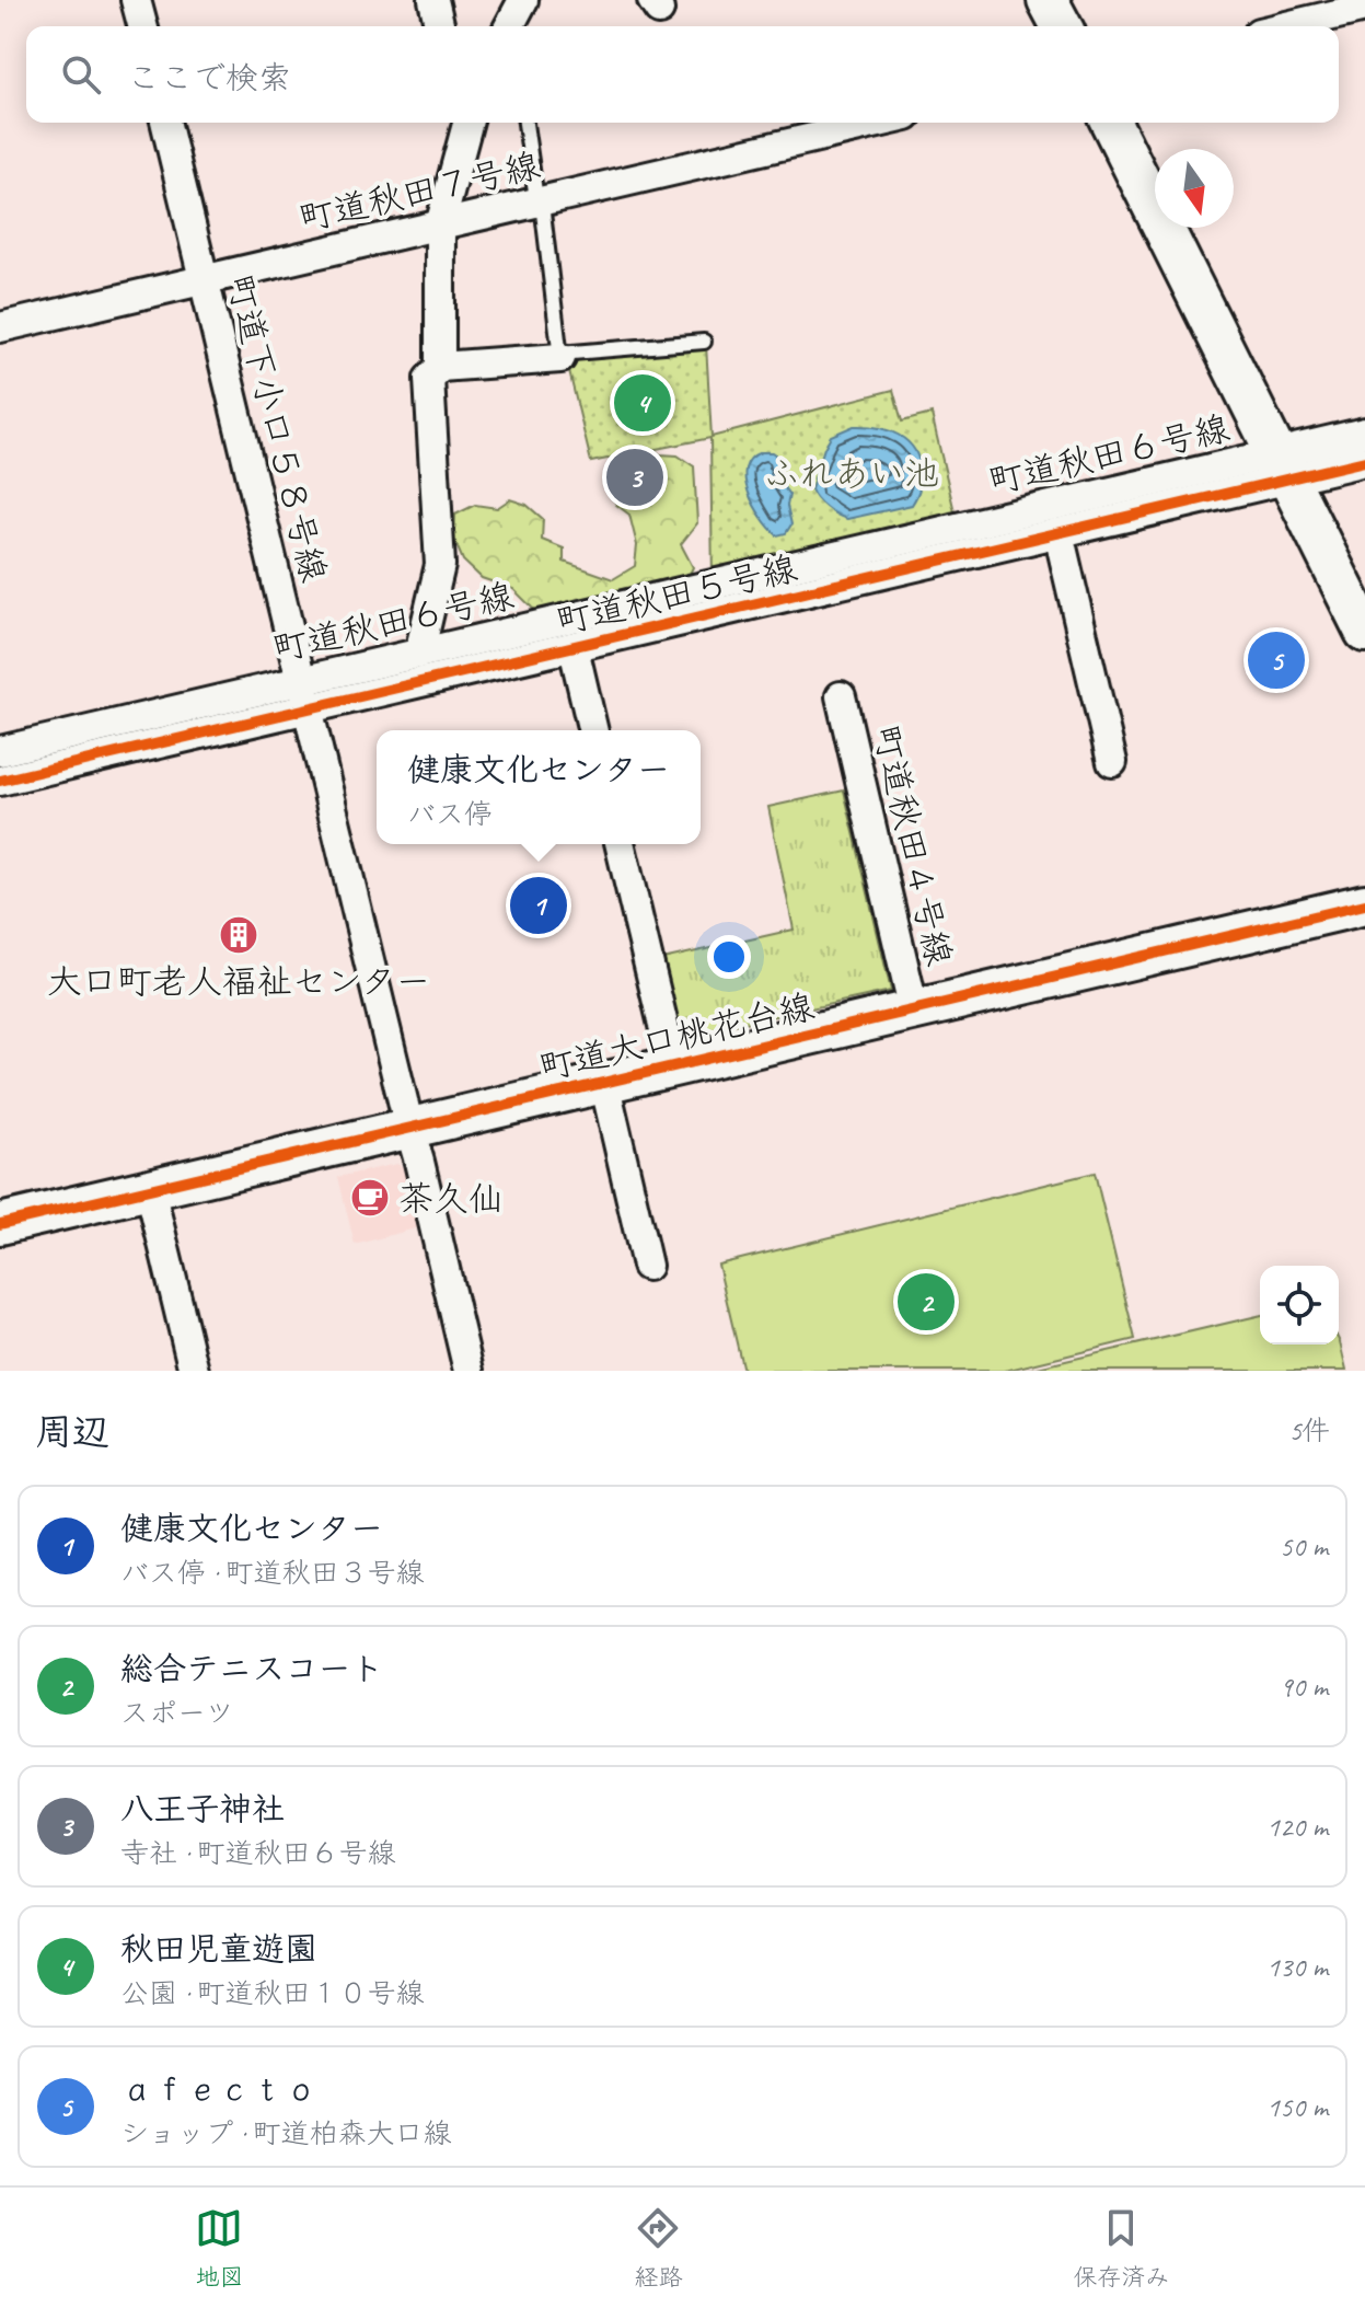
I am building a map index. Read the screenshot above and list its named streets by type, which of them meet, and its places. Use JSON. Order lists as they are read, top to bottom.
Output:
{
  "streets": {
    "street": [
      "町道秋田７号線",
      "町道下小口５８号線",
      "町道秋田６号線",
      "町道秋田５号線",
      "町道秋田４号線",
      "町道大口桃花台線"
    ]
  },
  "crossings": [
    ["町道秋田７号線", "町道下小口５８号線"],
    ["町道下小口５８号線", "町道秋田６号線"],
    ["町道下小口５８号線", "町道秋田５号線"],
    ["町道下小口５８号線", "町道大口桃花台線"],
    ["町道秋田６号線", "町道秋田５号線"],
    ["町道秋田４号線", "町道大口桃花台線"]
  ],
  "parks": ["ふれあい池"],
  "places": {
    "building": ["大口町老人福祉センター"],
    "cafe": ["茶久仙"]
  },
  "north": "bottom",
  "page": {
    "search": "ここで検索",
    "pins": [
      "4",
      "3",
      "5",
      "1",
      "2"
    ],
    "popup": ["健康文化センター", "バス停"],
    "heading": ["周辺", "5件"],
    "list": [
      {
        "mark": "1",
        "name": "健康文化センター",
        "note": "バス停 · 町道秋田３号線",
        "value": "50 m"
      },
      {
        "mark": "2",
        "name": "総合テニスコート",
        "note": "スポーツ",
        "value": "90 m"
      },
      {
        "mark": "3",
        "name": "八王子神社",
        "note": "寺社 · 町道秋田６号線",
        "value": "120 m"
      },
      {
        "mark": "4",
        "name": "秋田児童遊園",
        "note": "公園 · 町道秋田１０号線",
        "value": "130 m"
      },
      {
        "mark": "5",
        "name": "ａｆｅｃｔｏ",
        "note": "ショップ · 町道柏森大口線",
        "value": "150 m"
      }
    ],
    "nav": ["地図", "経路", "保存済み"]
  }
}
